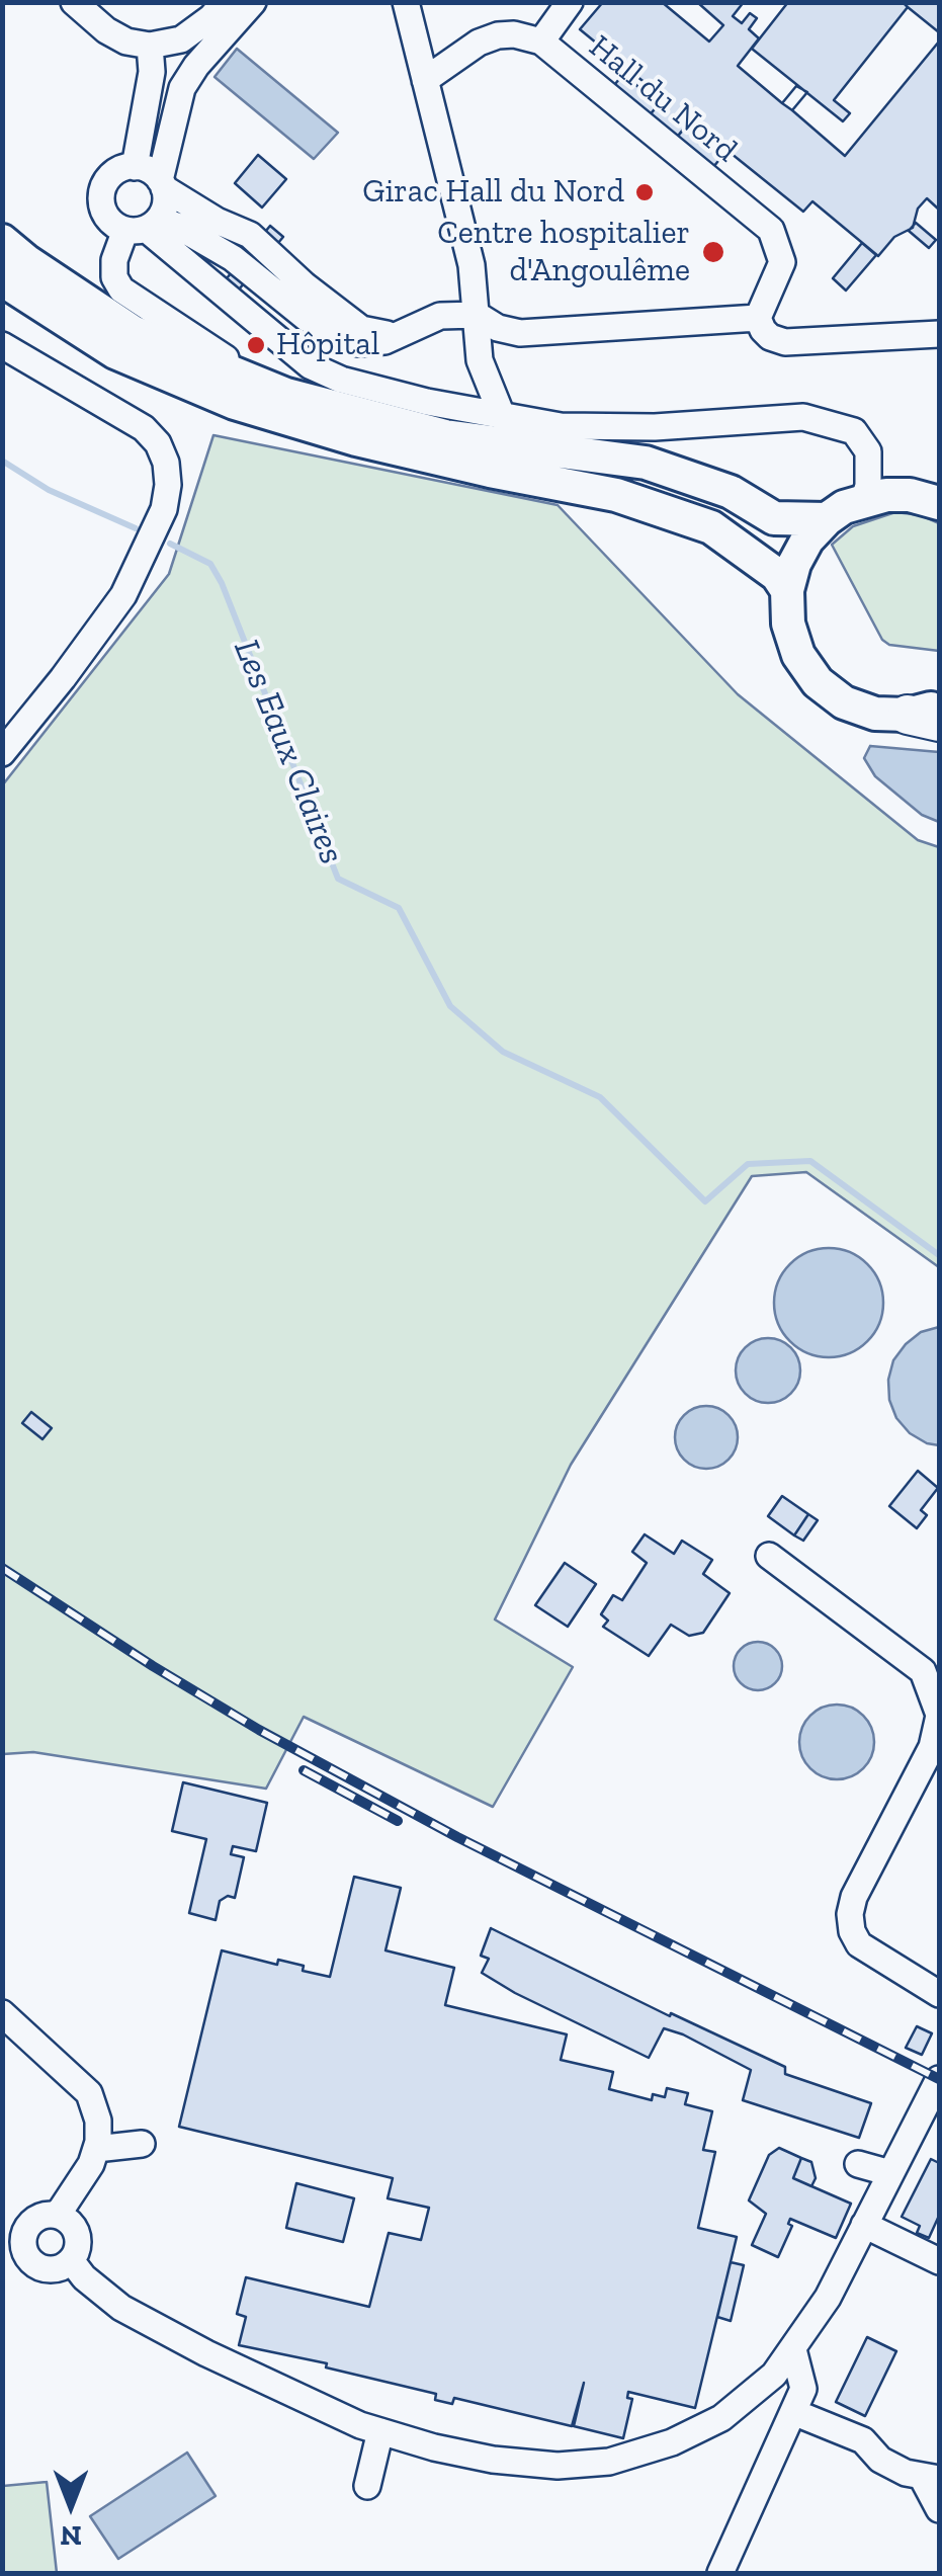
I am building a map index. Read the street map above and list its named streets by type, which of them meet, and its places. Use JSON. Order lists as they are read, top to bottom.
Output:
{
  "streets": {
    "street": ["Hall du Nord"]
  },
  "water": ["Les Eaux Claires"],
  "places": ["Girac Hall du Nord", "Centre hospitalier d'Angoulême", "Hôpital"],
  "north": "bottom"
}
